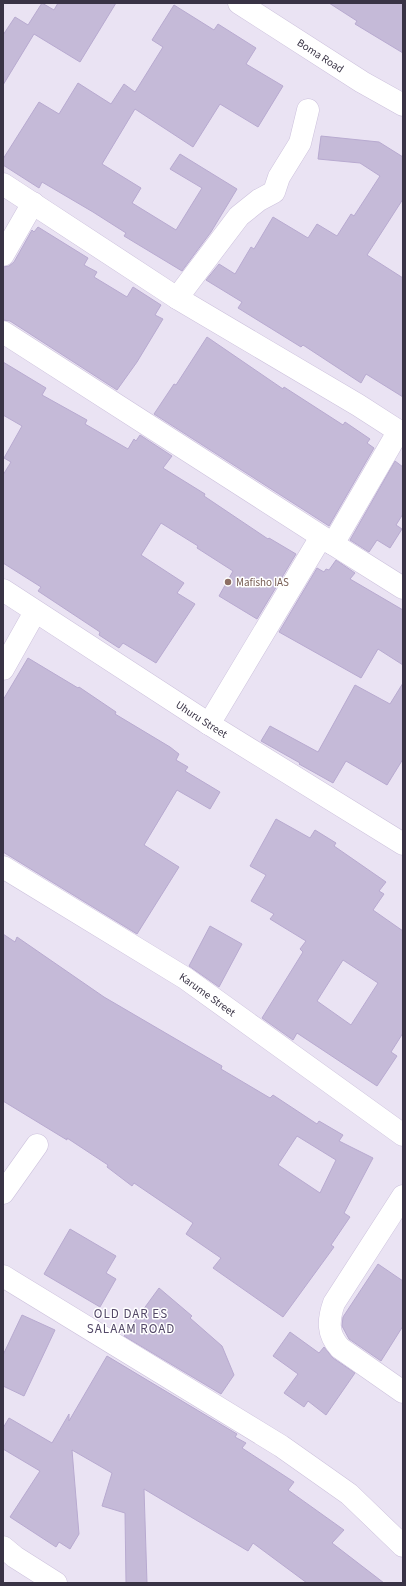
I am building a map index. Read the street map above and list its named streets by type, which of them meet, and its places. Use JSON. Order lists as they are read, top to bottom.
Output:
{
  "streets": {
    "street": ["Boma Road", "Uhuru Street", "Karume Street"]
  },
  "districts": ["OLD DAR ES SALAAM ROAD"],
  "places": ["Mafisho IAS"]
}
